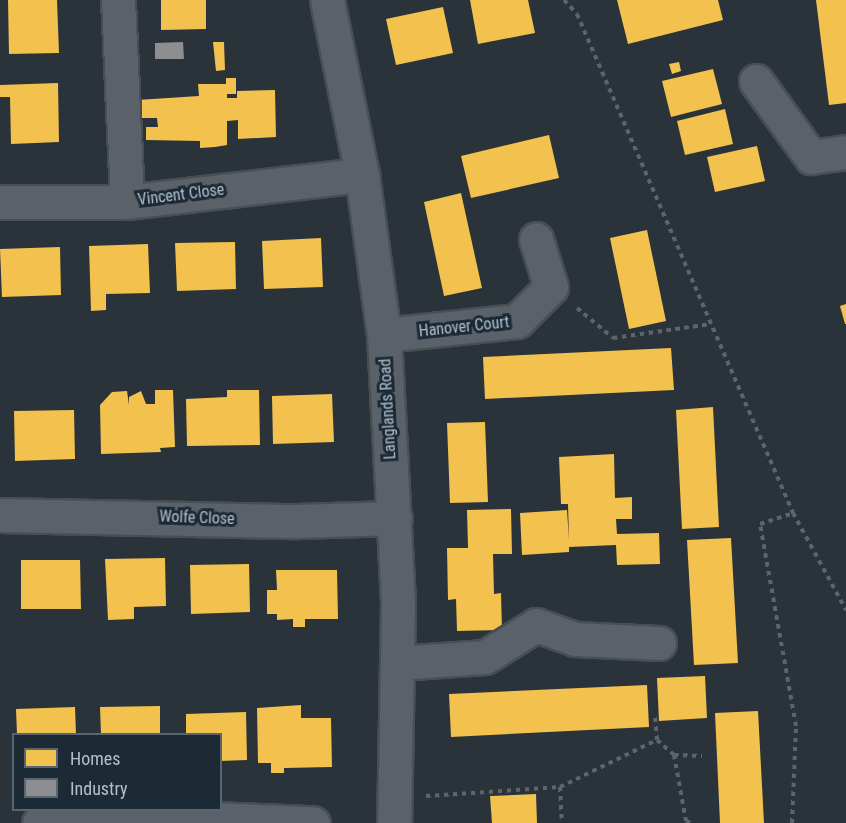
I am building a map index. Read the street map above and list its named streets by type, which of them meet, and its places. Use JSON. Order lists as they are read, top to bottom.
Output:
{
  "streets": {
    "street": [
      "Vincent Close",
      "Hanover Court",
      "Langlands Road",
      "Wolfe Close"
    ]
  },
  "crossings": [
    ["Vincent Close", "Langlands Road"],
    ["Hanover Court", "Langlands Road"],
    ["Langlands Road", "Wolfe Close"]
  ],
  "legend": ["Homes", "Industry"]
}
